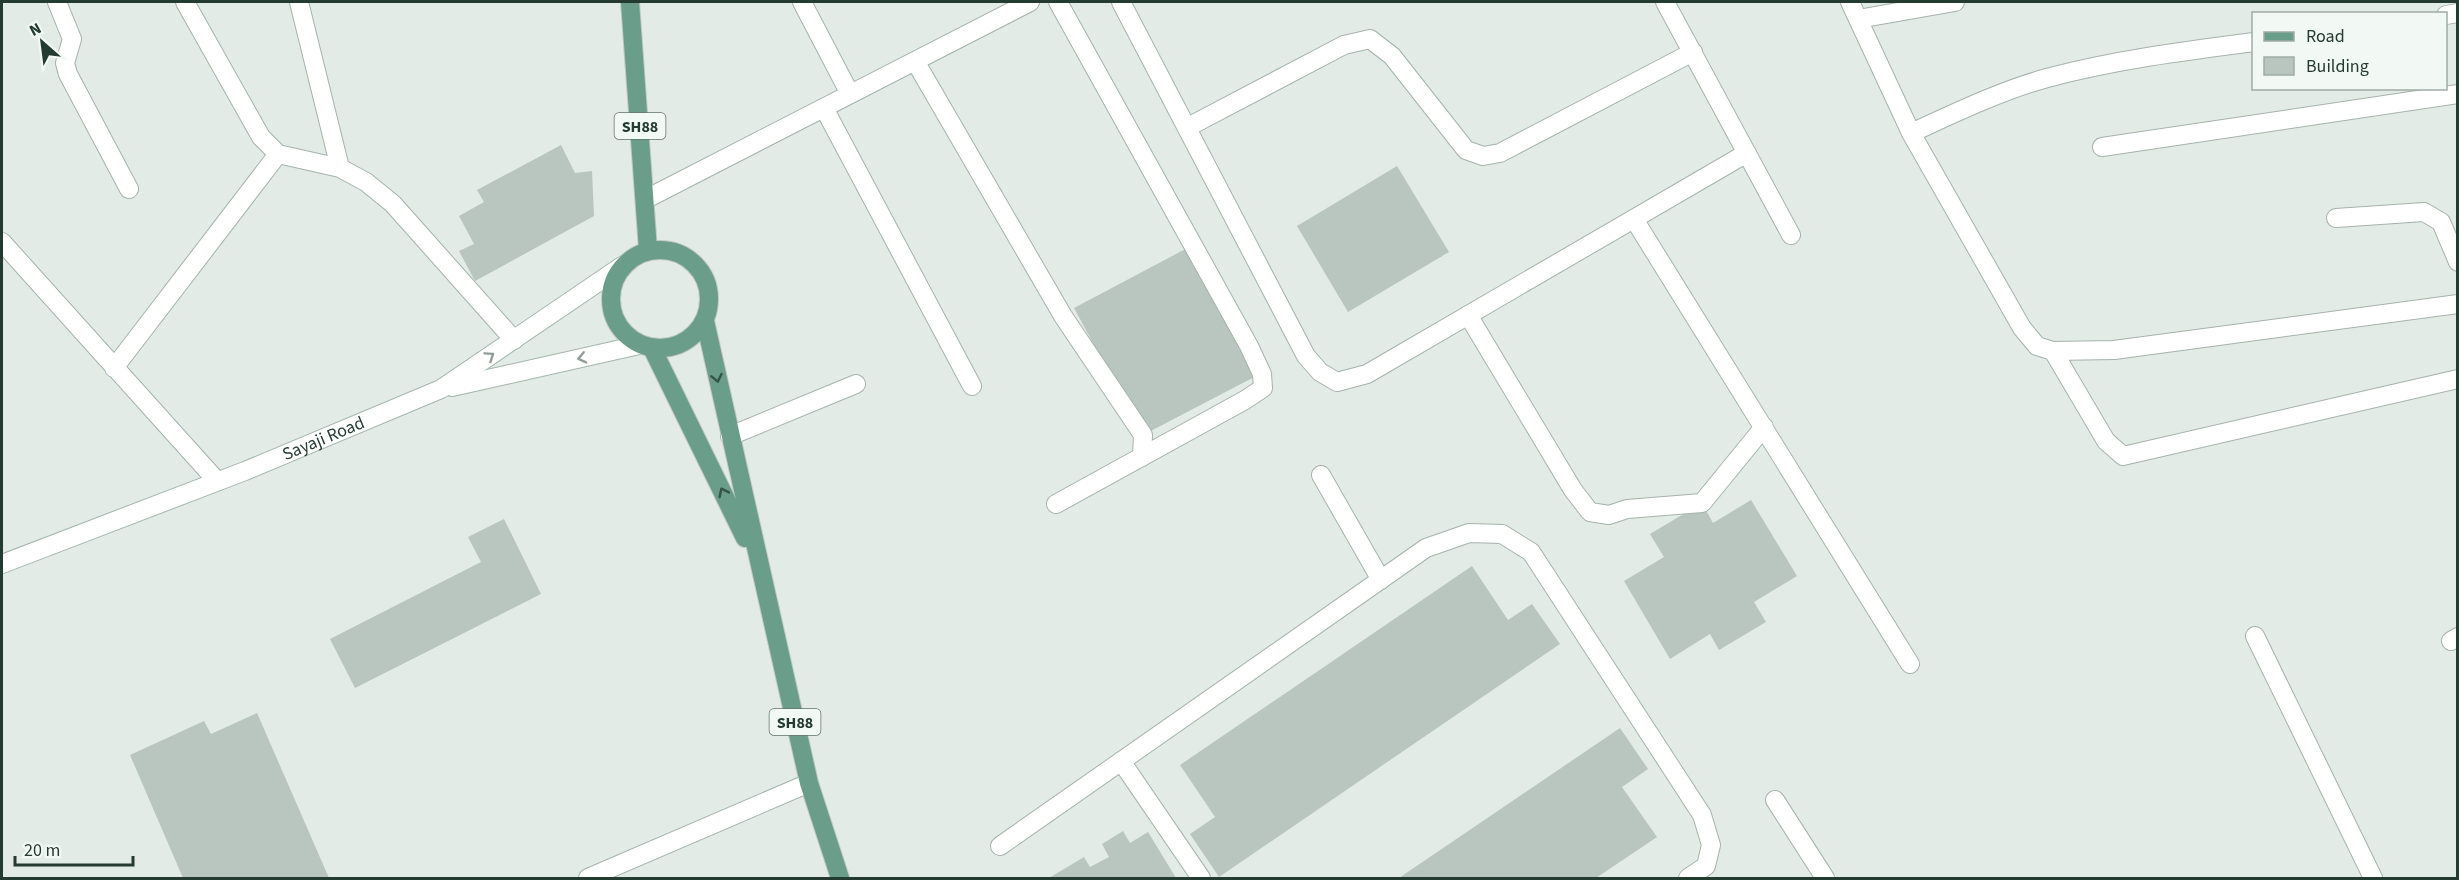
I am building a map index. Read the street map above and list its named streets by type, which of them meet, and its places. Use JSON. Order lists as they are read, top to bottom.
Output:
{
  "streets": {
    "main road": ["SH88"],
    "street": ["Sayaji Road"]
  },
  "crossings": [
    ["SH88", "Sayaji Road"]
  ],
  "legend": ["Road", "Building"],
  "scale_bar": "20 m",
  "north": "top left"
}
